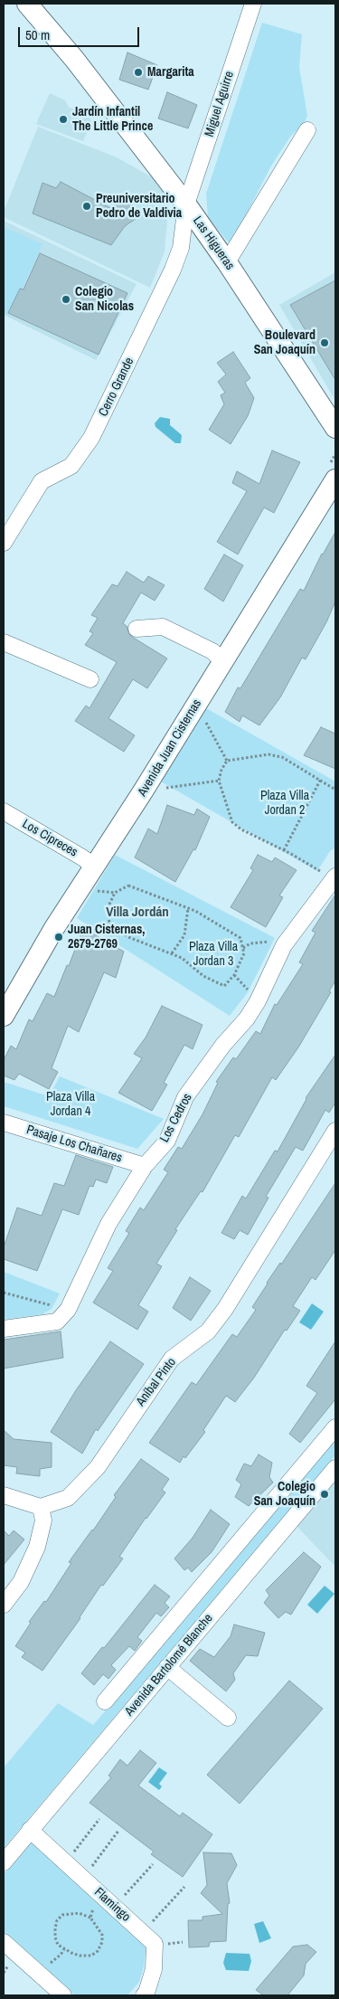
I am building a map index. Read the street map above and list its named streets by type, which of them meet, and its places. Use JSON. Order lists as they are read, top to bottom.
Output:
{
  "streets": {
    "main road": ["Las Higueras", "Avenida Juan Cisternas"],
    "street": [
      "Miguel Aguirre",
      "Cerro Grande",
      "Los Cipreces",
      "Los Cedros",
      "Pasaje Los Chañares",
      "Aníbal Pinto",
      "Avenida Bartolomé Blanche",
      "Flamingo"
    ]
  },
  "crossings": [
    ["Miguel Aguirre", "Las Higueras"],
    ["Miguel Aguirre", "Cerro Grande"],
    ["Las Higueras", "Cerro Grande"],
    ["Avenida Juan Cisternas", "Los Cipreces"],
    ["Los Cedros", "Pasaje Los Chañares"],
    ["Avenida Bartolomé Blanche", "Flamingo"]
  ],
  "districts": ["Villa Jordán"],
  "parks": ["Plaza Villa Jordan 2", "Plaza Villa Jordan 3", "Plaza Villa Jordan 4"],
  "places": [
    "Margarita",
    "Jardín Infantil The Little Prince",
    "Preuniversitario Pedro de Valdivia",
    "Colegio San Nicolas",
    "Boulevard San Joaquín",
    "Juan Cisternas, 2679-2769",
    "Colegio San Joaquín"
  ],
  "scale_bar": "50 m"
}
